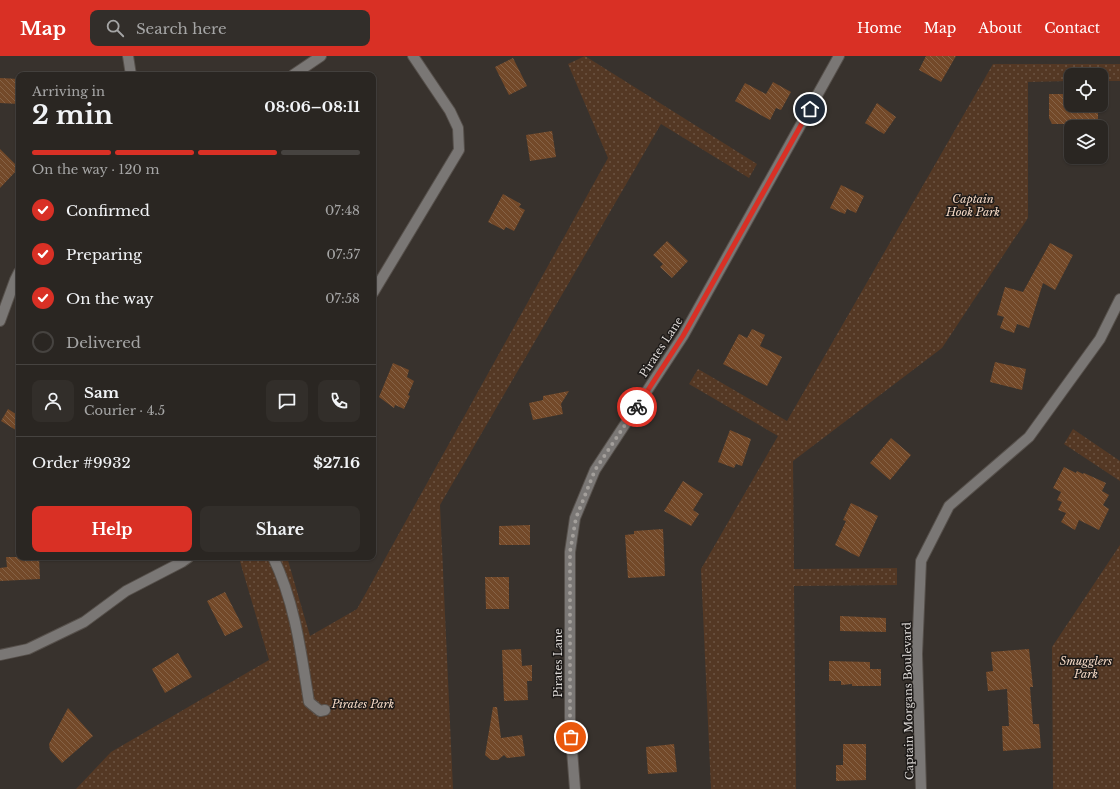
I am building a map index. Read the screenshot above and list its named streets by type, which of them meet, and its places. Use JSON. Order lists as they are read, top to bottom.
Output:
{
  "streets": {
    "street": ["Pirates Lane", "Captain Morgans Boulevard"]
  },
  "parks": ["Captain Hook Park", "Smugglers Park", "Pirates Park"],
  "page": {
    "header": "Map",
    "search": "Search here",
    "nav": [
      "Home",
      "Map",
      "About",
      "Contact"
    ],
    "heading": ["2 min", "Arriving in", "08:06–08:11"],
    "panel": [
      "Sam",
      "Courier · 4.5",
      "Order #9932",
      "$27.16"
    ],
    "bar": "On the way · 120 m",
    "list": [
      ["Confirmed", "07:48"],
      ["Preparing", "07:57"],
      ["On the way", "07:58"],
      "Delivered"
    ],
    "buttons": ["Help", "Share"]
  }
}
